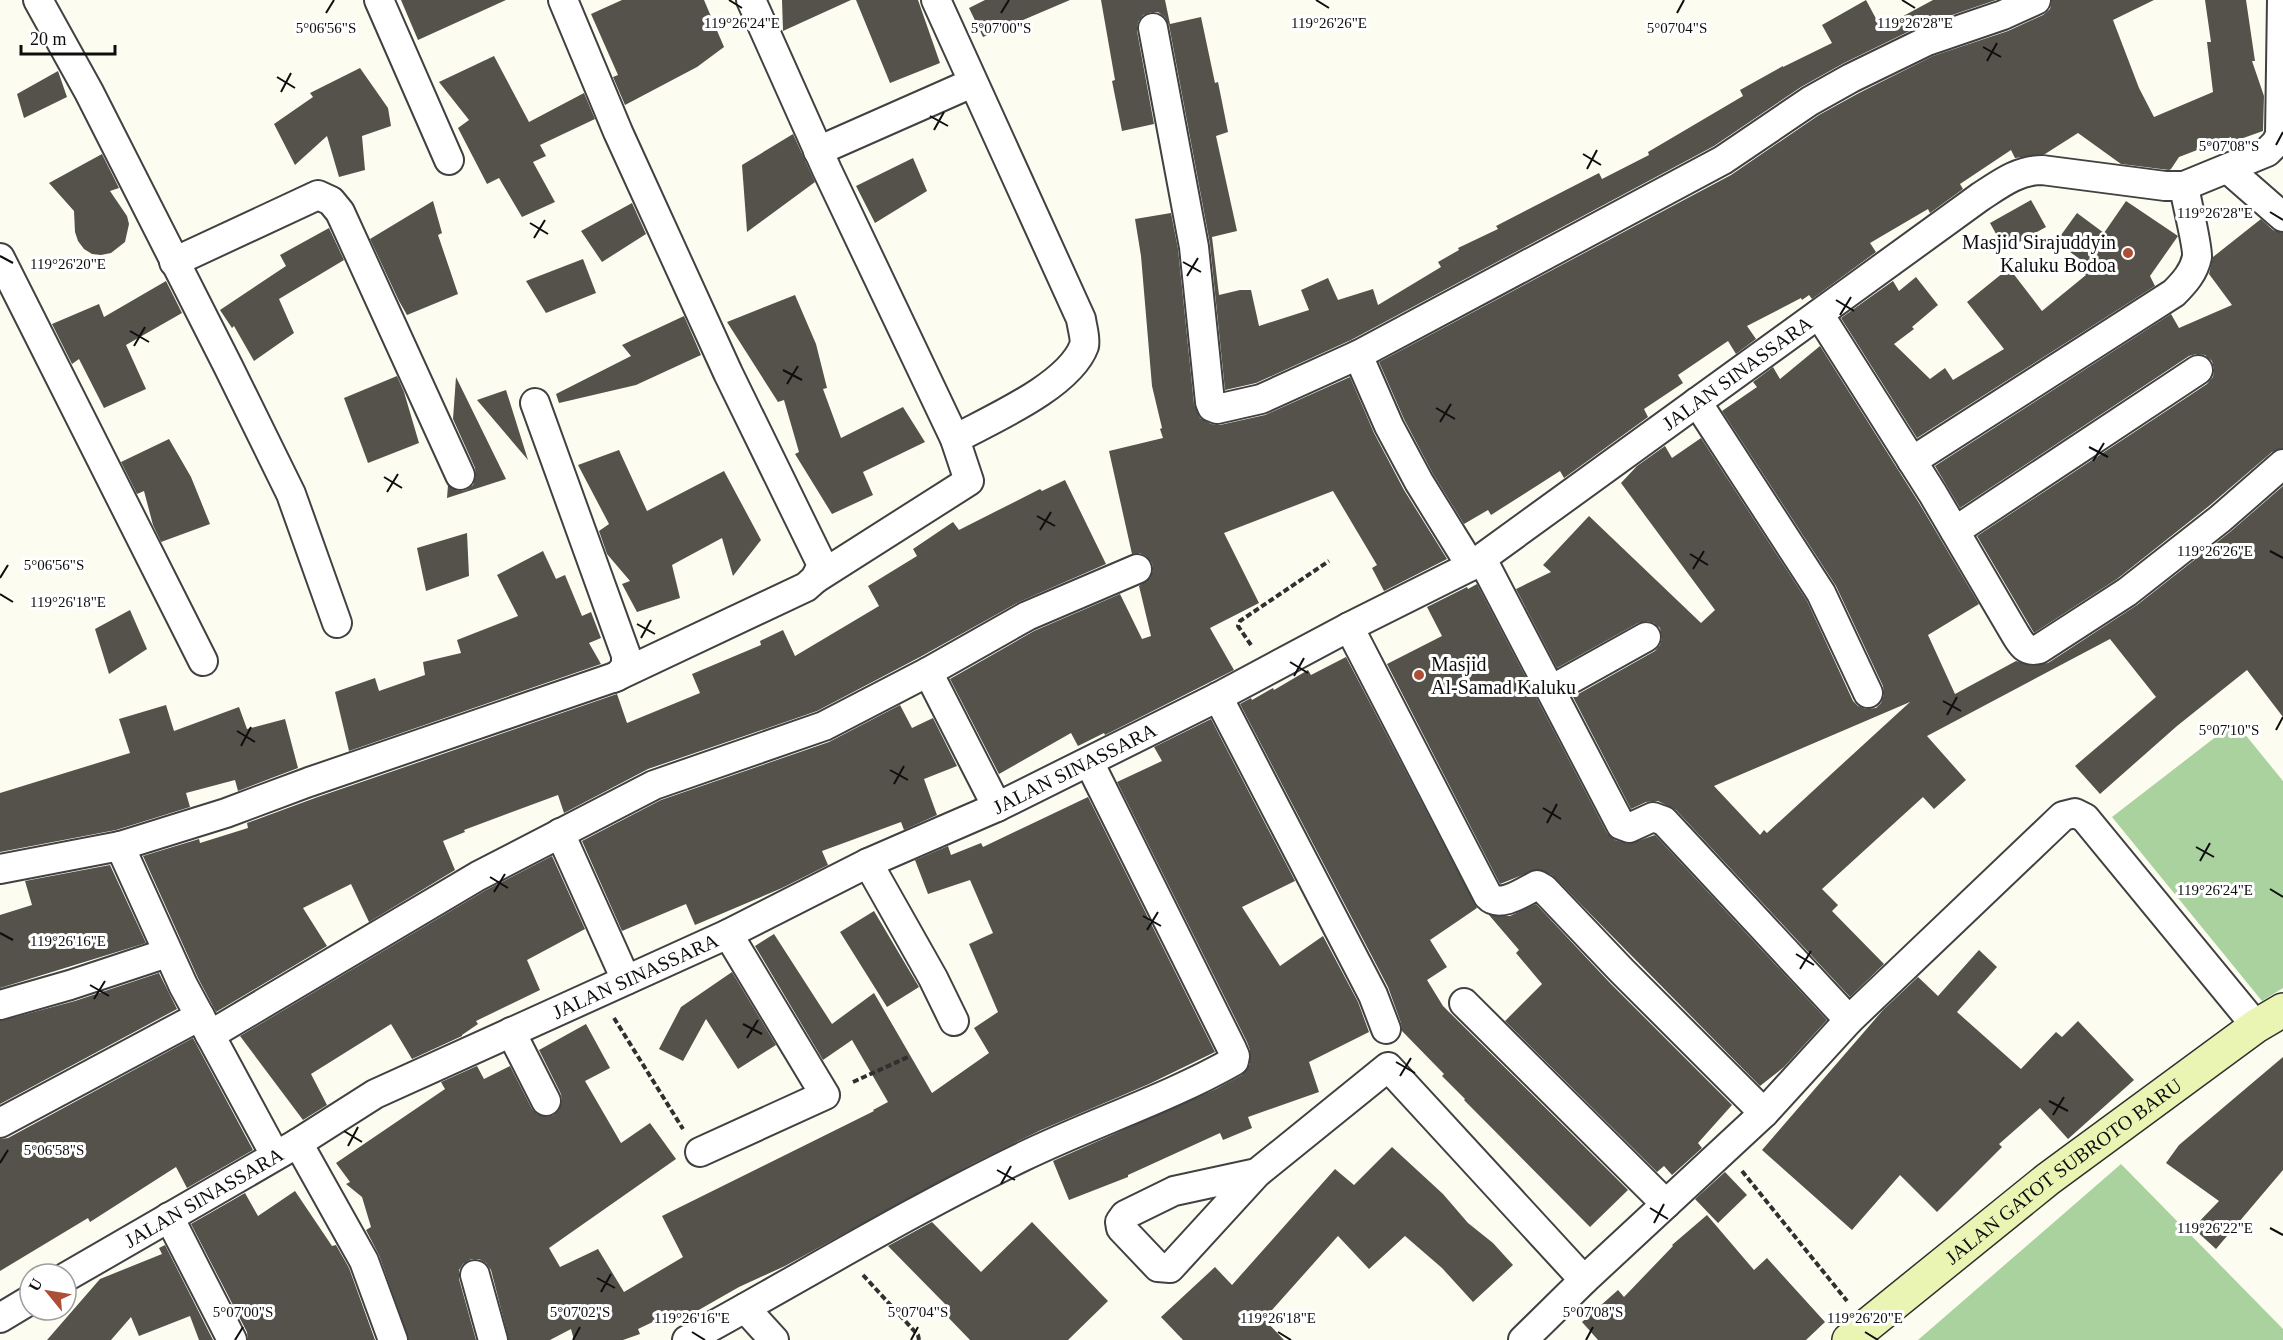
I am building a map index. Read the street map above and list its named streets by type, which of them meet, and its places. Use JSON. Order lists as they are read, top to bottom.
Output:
{
  "streets": {
    "street": ["JALAN SINASSARA", "JALAN GATOT SUBROTO BARU"]
  },
  "places": ["Masjid Sirajuddyin Kaluku Bodoa", "Masjid Al-Samad Kaluku"],
  "scale_bar": "20 m",
  "north": "top left",
  "coordinates": [
    "119°26'26\"E",
    "119°26'28\"E",
    "119°26'24\"E",
    "5°06'56\"S",
    "5°07'00\"S",
    "5°07'04\"S",
    "5°07'08\"S",
    "119°26'20\"E",
    "119°26'18\"E",
    "5°07'10\"S",
    "119°26'16\"E",
    "5°06'58\"S",
    "119°26'22\"E",
    "5°07'02\"S"
  ]
}
